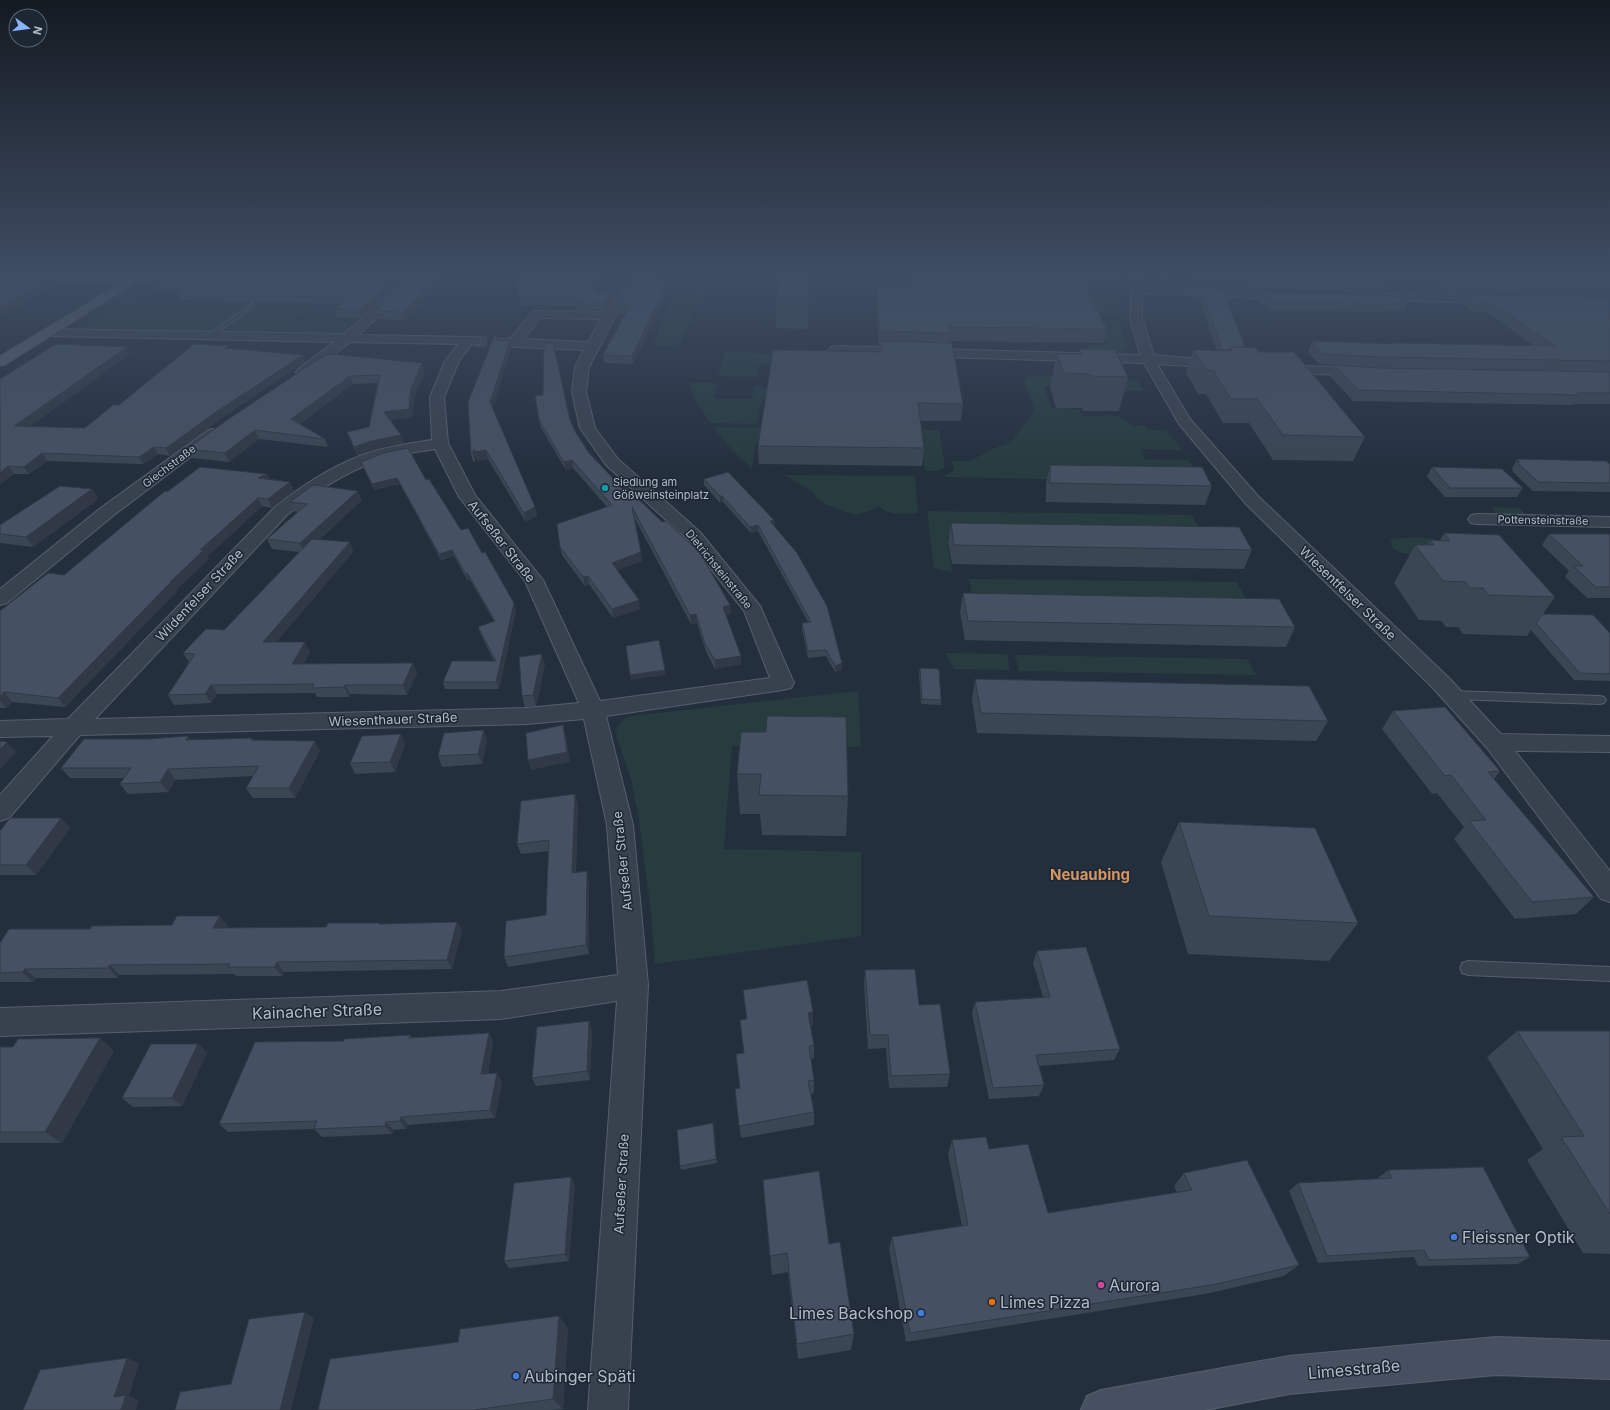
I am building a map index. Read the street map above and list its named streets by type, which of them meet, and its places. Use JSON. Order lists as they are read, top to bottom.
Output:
{
  "streets": {
    "street": [
      "Giechstraße",
      "Pottensteinstraße",
      "Aufseßer Straße",
      "Dietrichsteinstraße",
      "Wiesentfelser Straße",
      "Wildenfelser Straße",
      "Wiesenthauer Straße",
      "Kainacher Straße",
      "Limesstraße"
    ]
  },
  "crossings": [
    ["Aufseßer Straße", "Wildenfelser Straße"],
    ["Aufseßer Straße", "Wiesenthauer Straße"],
    ["Aufseßer Straße", "Kainacher Straße"],
    ["Dietrichsteinstraße", "Wiesenthauer Straße"],
    ["Wildenfelser Straße", "Wiesenthauer Straße"]
  ],
  "districts": ["Neuaubing"],
  "places": [
    "Siedlung am Gößweinsteinplatz",
    "Fleissner Optik",
    "Aurora",
    "Limes Pizza",
    "Limes Backshop",
    "Aubinger Späti"
  ],
  "north": "right"
}
